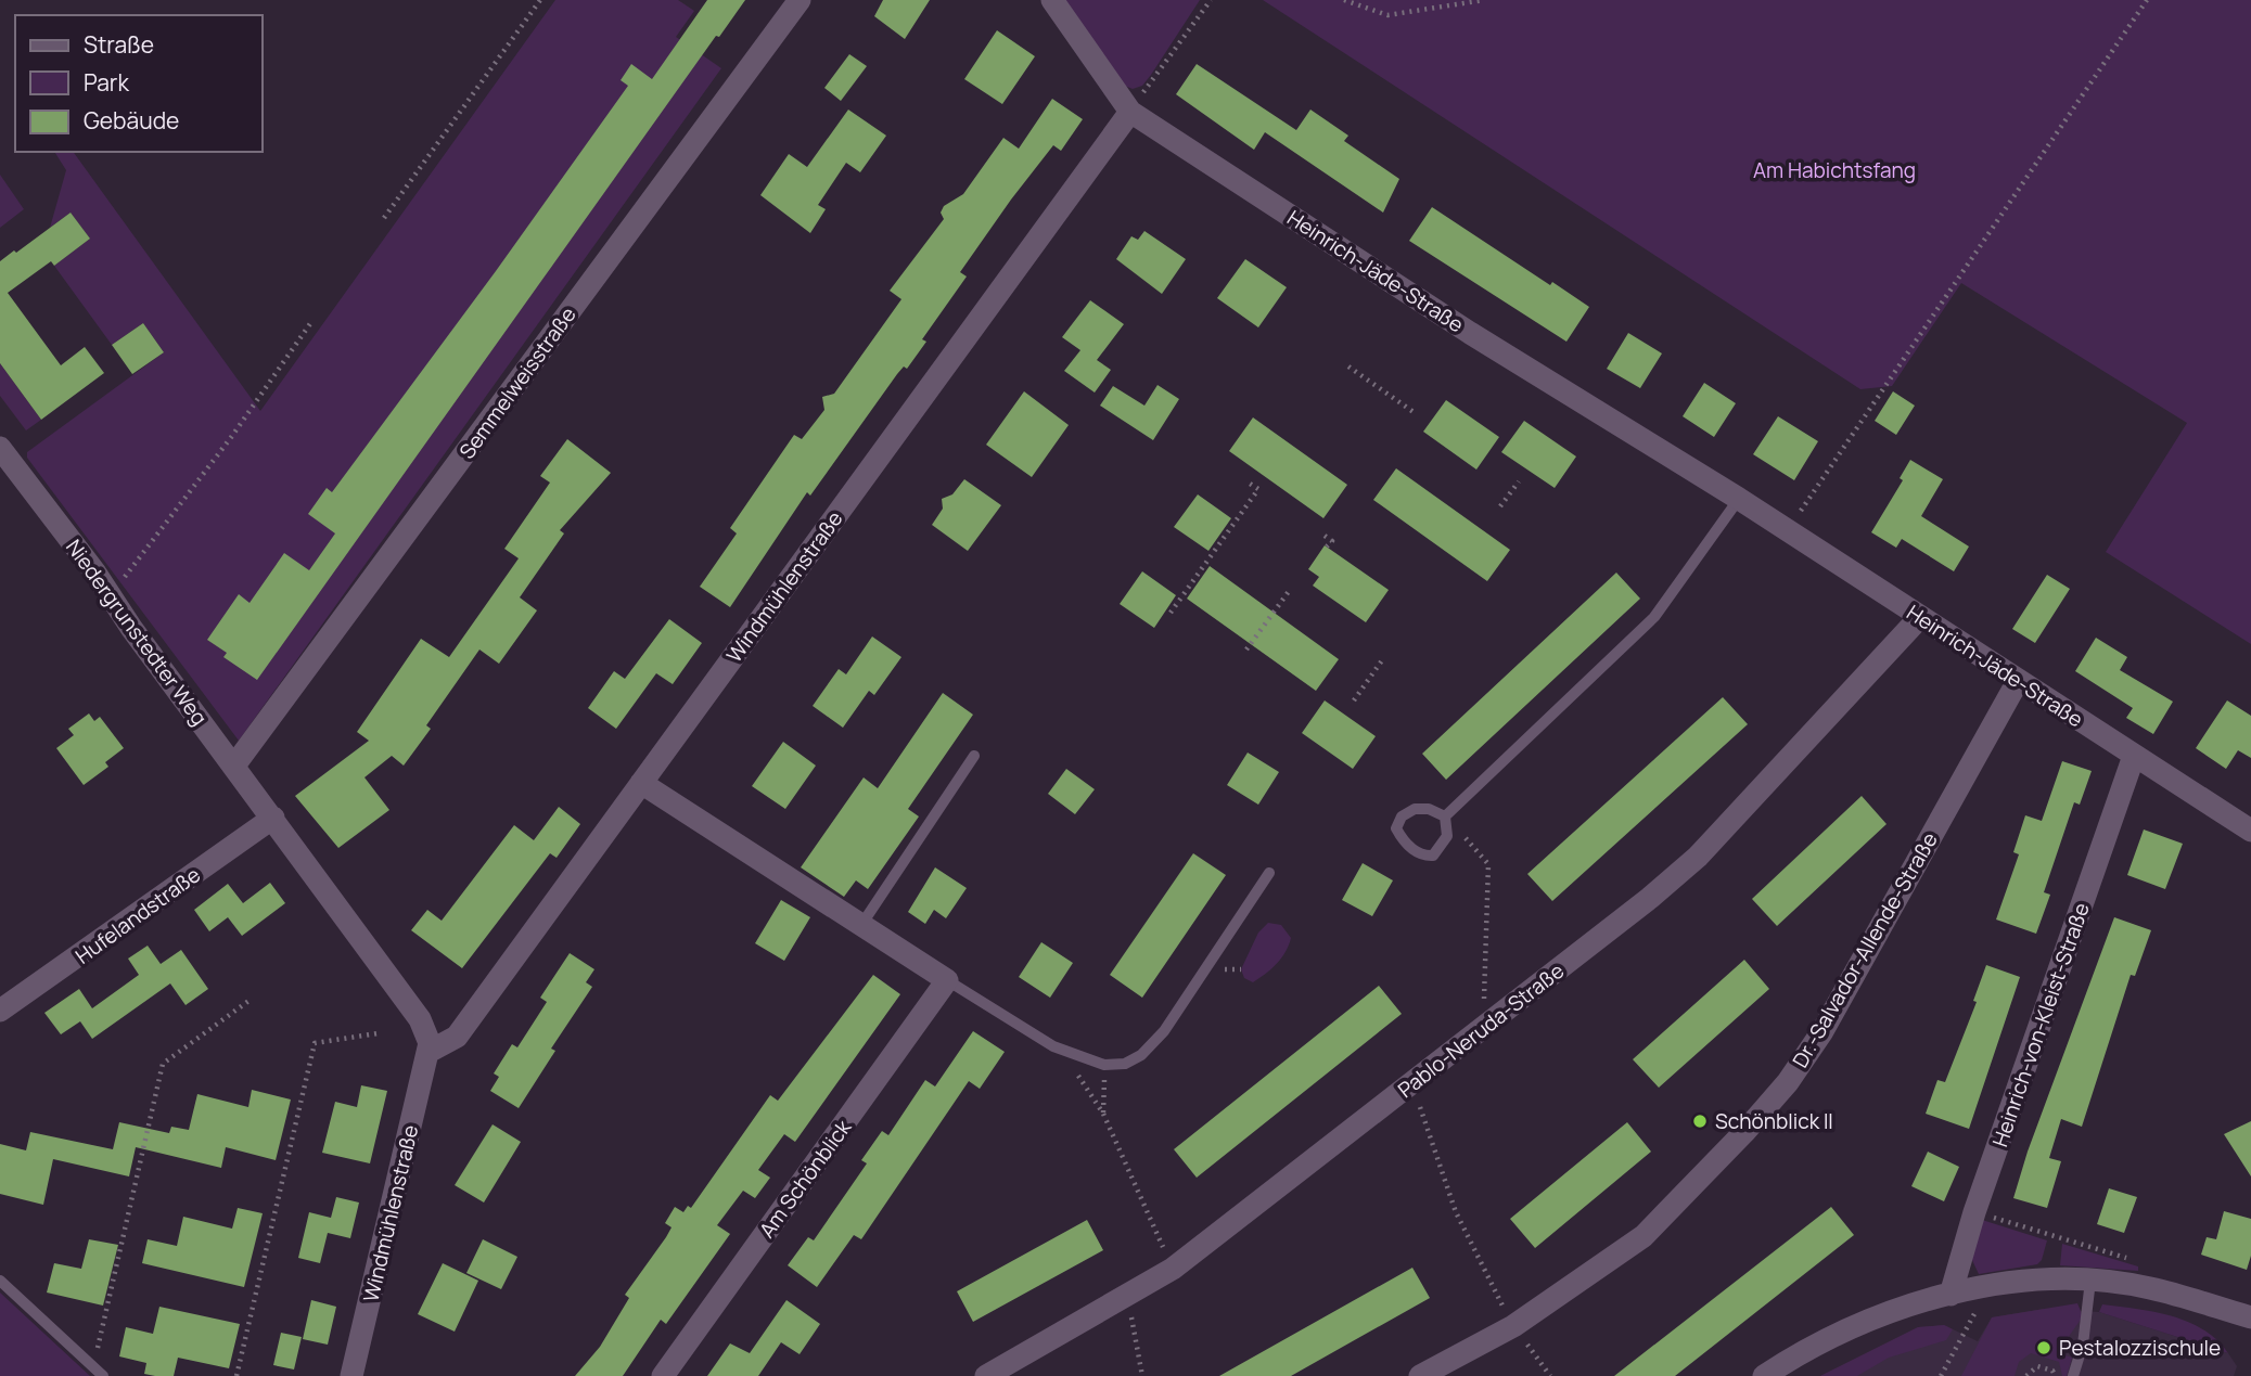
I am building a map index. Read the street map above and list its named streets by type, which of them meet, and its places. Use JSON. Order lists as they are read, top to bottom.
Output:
{
  "streets": {
    "street": [
      "Heinrich-Jäde-Straße",
      "Semmelweisstraße",
      "Windmühlenstraße",
      "Niedergrunstedter Weg",
      "Hufelandstraße",
      "Dr.-Salvador-Allende-Straße",
      "Heinrich-von-Kleist-Straße",
      "Pablo-Neruda-Straße",
      "Am Schönblick"
    ]
  },
  "crossings": [
    ["Heinrich-Jäde-Straße", "Windmühlenstraße"],
    ["Heinrich-Jäde-Straße", "Dr.-Salvador-Allende-Straße"],
    ["Heinrich-Jäde-Straße", "Heinrich-von-Kleist-Straße"],
    ["Heinrich-Jäde-Straße", "Pablo-Neruda-Straße"],
    ["Semmelweisstraße", "Niedergrunstedter Weg"],
    ["Niedergrunstedter Weg", "Hufelandstraße"]
  ],
  "parks": ["Am Habichtsfang"],
  "places": ["Schönblick II", "Pestalozzischule"],
  "legend": ["Straße", "Park", "Gebäude"]
}
